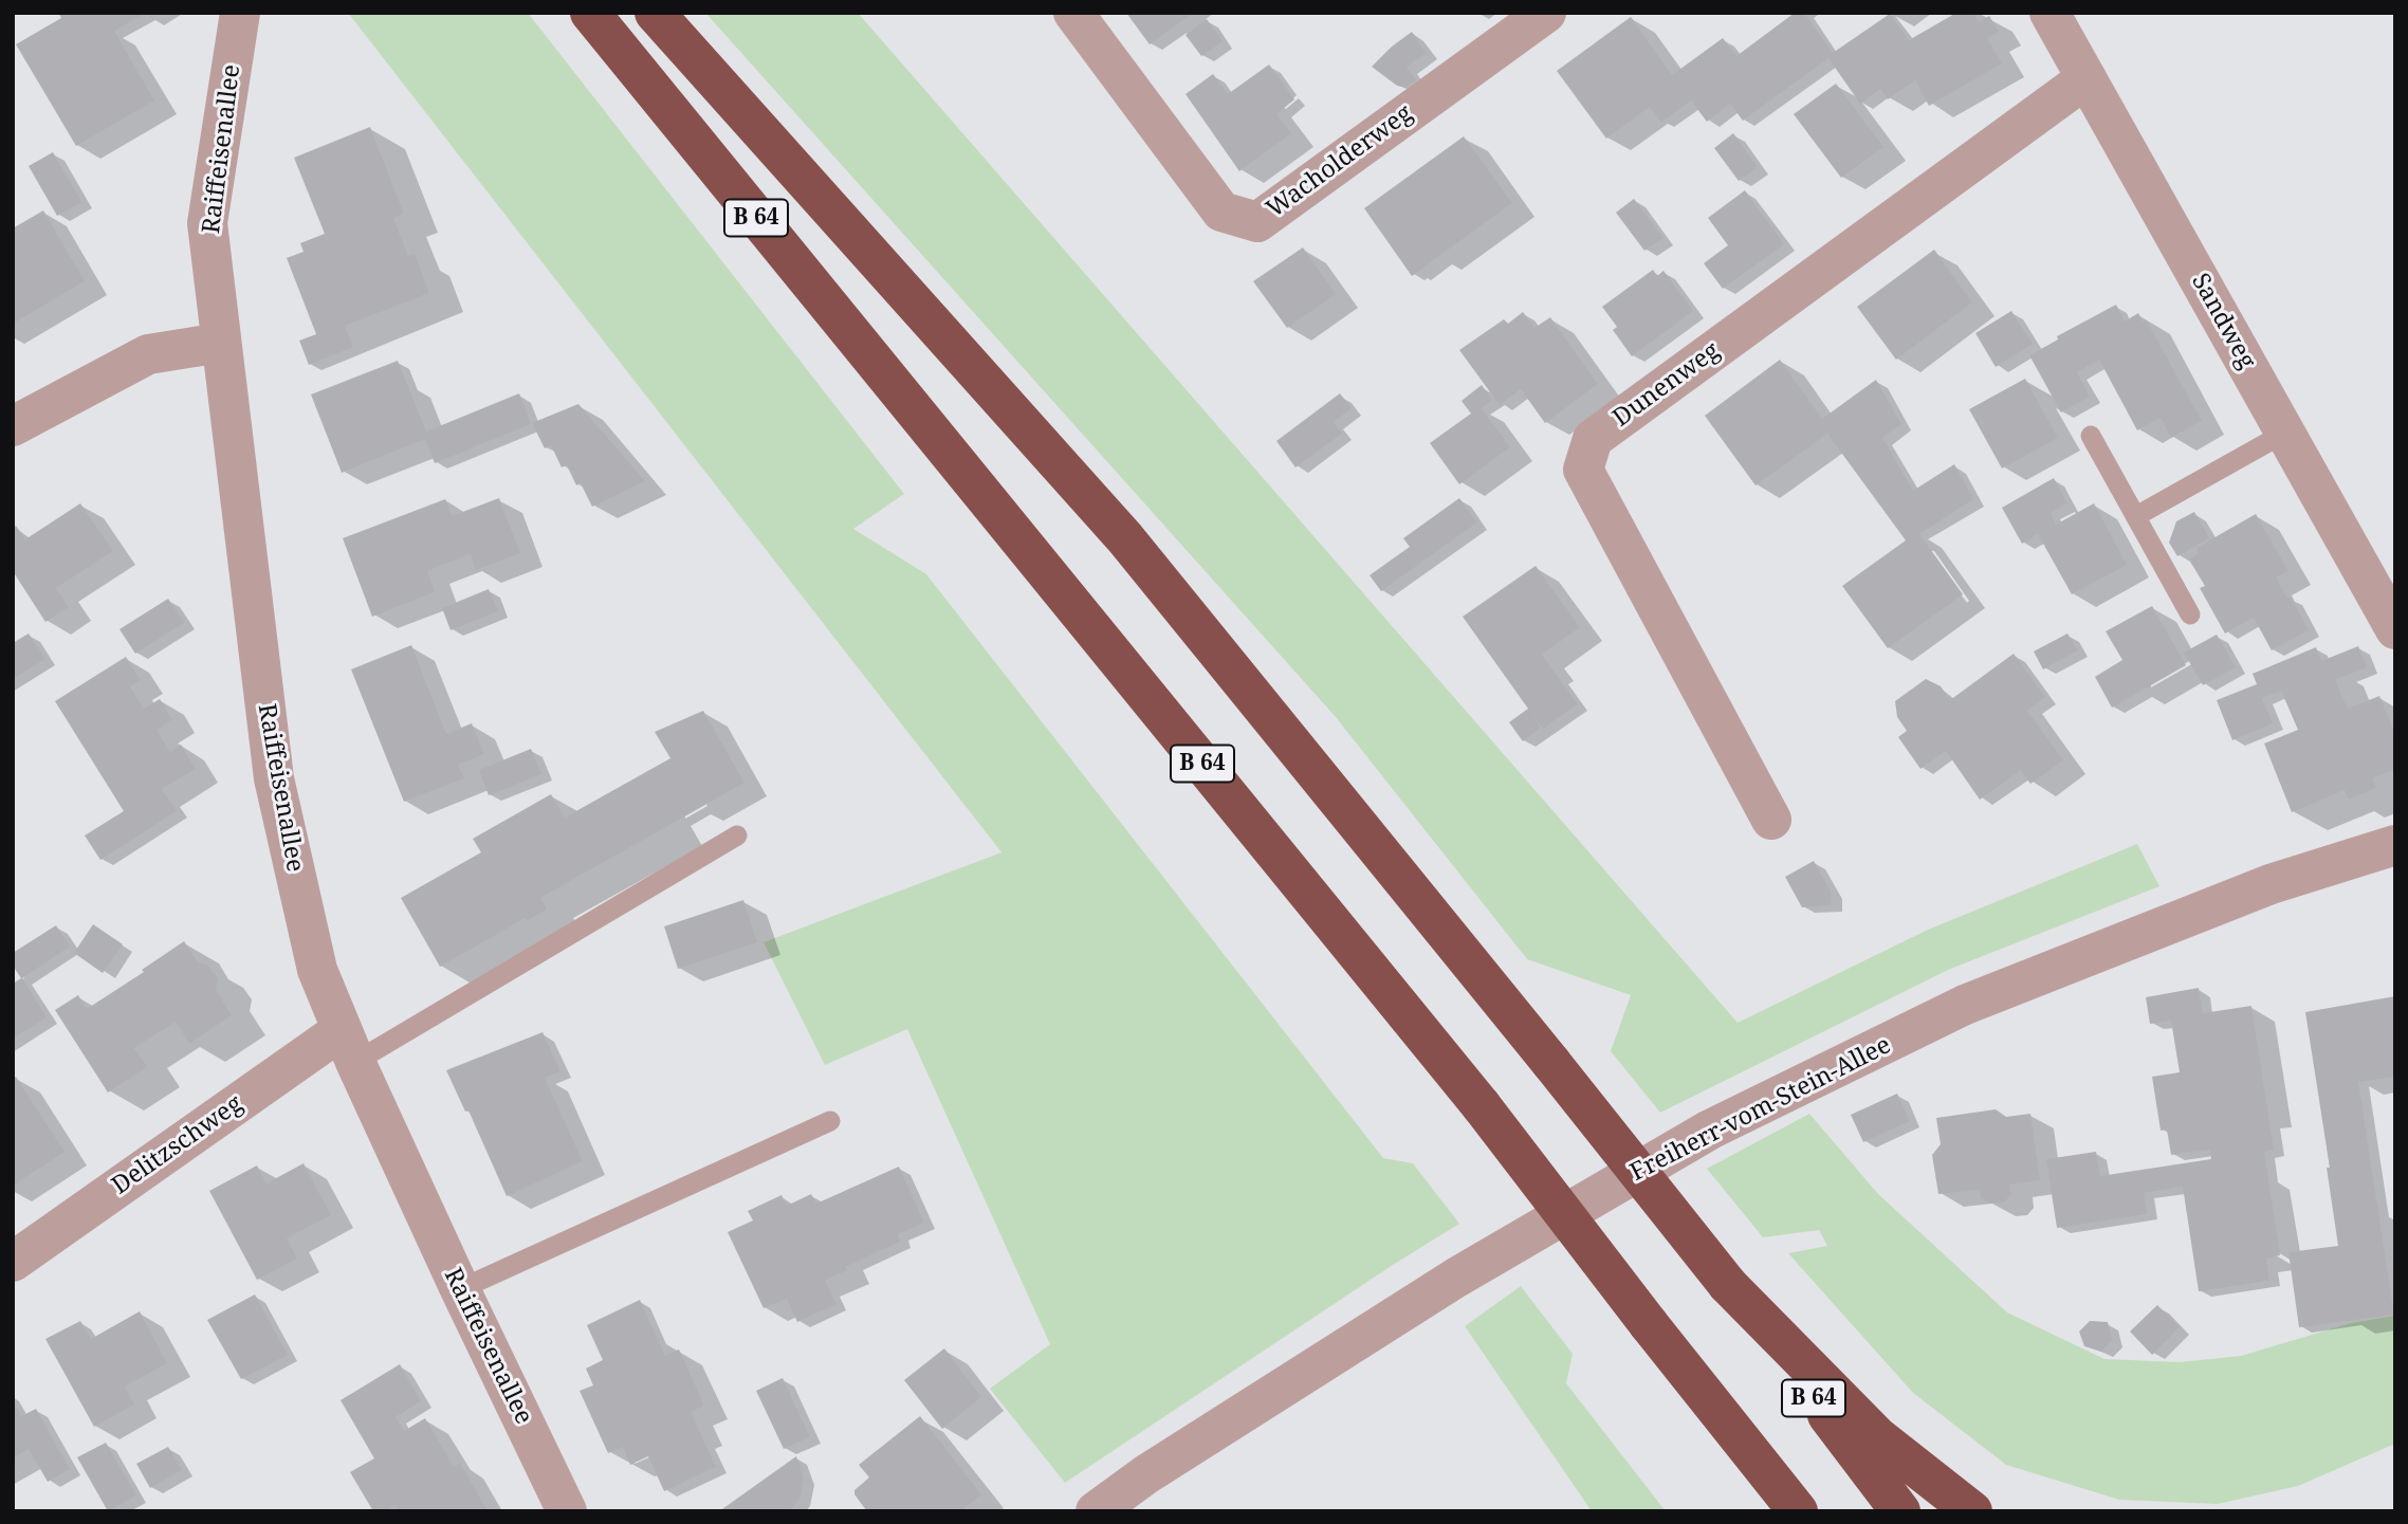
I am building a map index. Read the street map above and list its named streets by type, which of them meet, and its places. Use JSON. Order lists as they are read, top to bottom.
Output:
{
  "streets": {
    "highway": ["B 64"],
    "street": [
      "Raiffeisenallee",
      "Wacholderweg",
      "Sandweg",
      "Dunenweg",
      "Freiherr-vom-Stein-Allee",
      "Delitzschweg"
    ]
  },
  "crossings": [
    ["Raiffeisenallee", "Delitzschweg"],
    ["Sandweg", "Dunenweg"]
  ]
}
